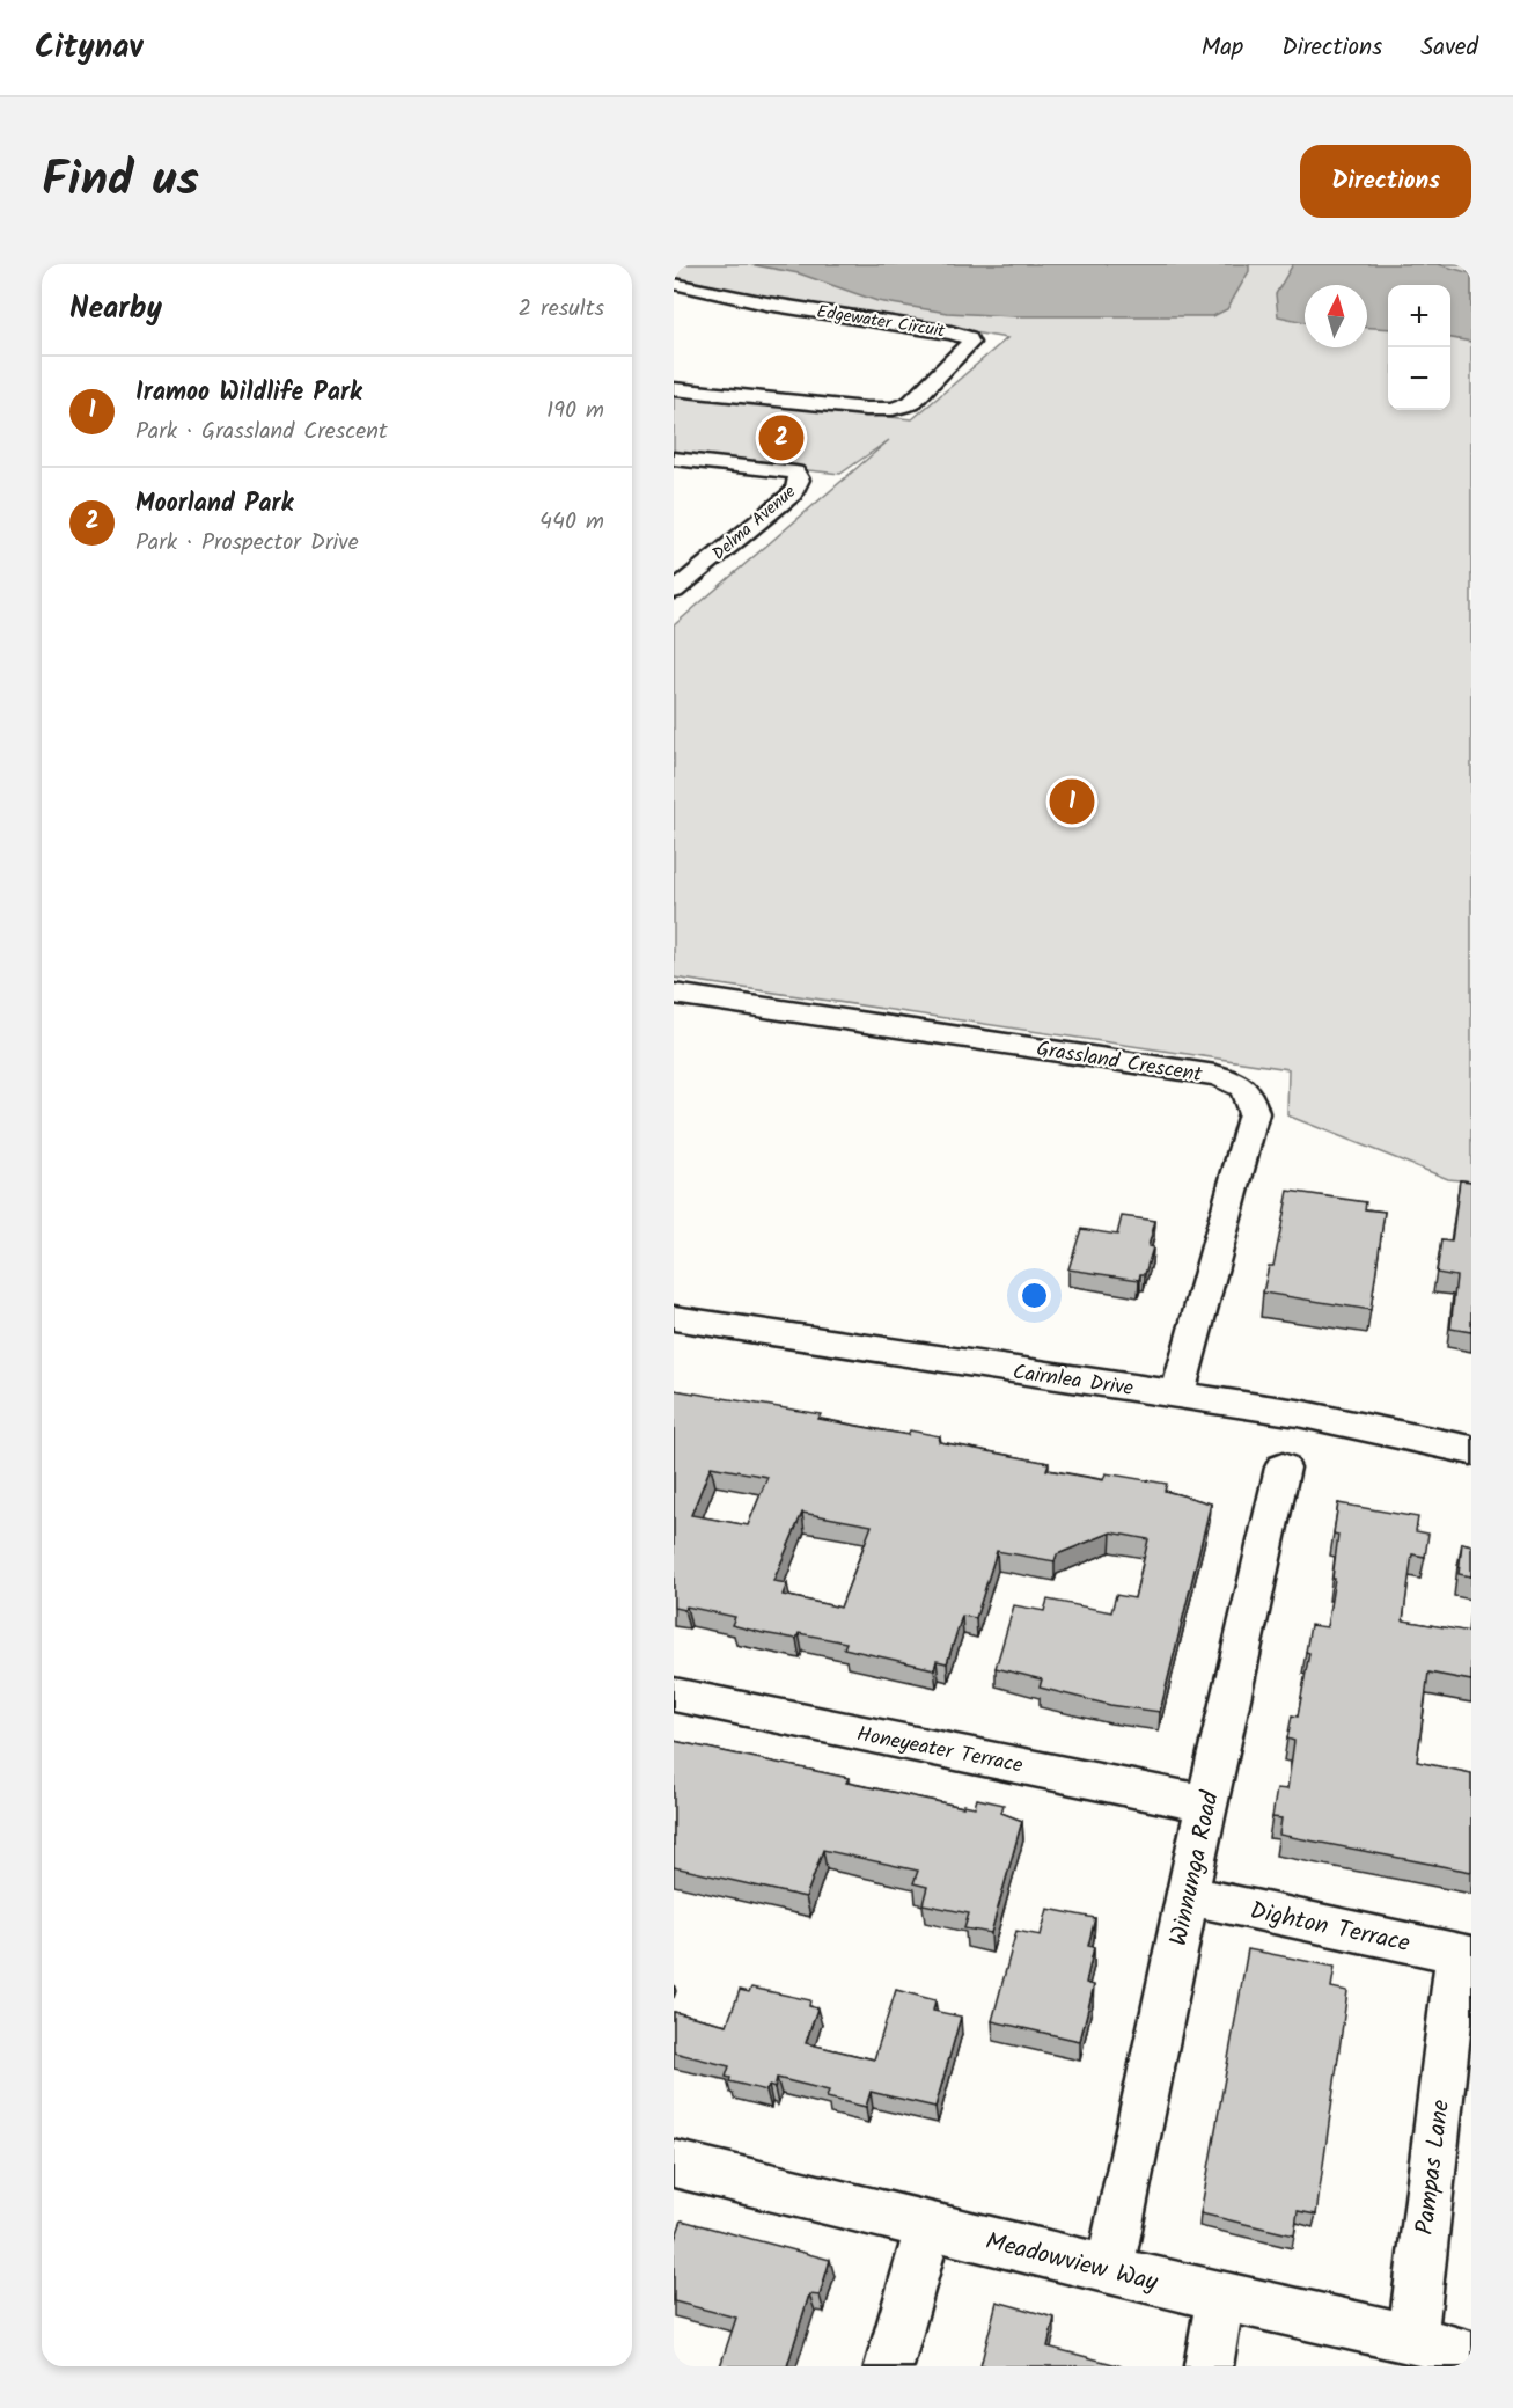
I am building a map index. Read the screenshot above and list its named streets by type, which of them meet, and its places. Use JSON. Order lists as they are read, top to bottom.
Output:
{
  "streets": {
    "street": [
      "Edgewater Circuit",
      "Delma Avenue",
      "Grassland Crescent",
      "Cairnlea Drive",
      "Honeyeater Terrace",
      "Winnunga Road",
      "Dighton Terrace",
      "Pampas Lane",
      "Meadowview Way"
    ]
  },
  "crossings": [
    ["Grassland Crescent", "Cairnlea Drive"],
    ["Honeyeater Terrace", "Winnunga Road"],
    ["Winnunga Road", "Dighton Terrace"],
    ["Winnunga Road", "Meadowview Way"],
    ["Dighton Terrace", "Pampas Lane"],
    ["Pampas Lane", "Meadowview Way"]
  ],
  "north": "top",
  "page": {
    "header": "Citynav",
    "nav": ["Map", "Directions", "Saved"],
    "title": "Find us",
    "buttons": "Directions",
    "heading": ["Nearby", "2 results"],
    "map_buttons": ["+", "−"],
    "list": [
      {
        "mark": "1",
        "name": "Iramoo Wildlife Park",
        "note": "Park · Grassland Crescent",
        "value": "190 m"
      },
      {
        "mark": "2",
        "name": "Moorland Park",
        "note": "Park · Prospector Drive",
        "value": "440 m"
      }
    ],
    "pins": ["2", "1"]
  }
}
